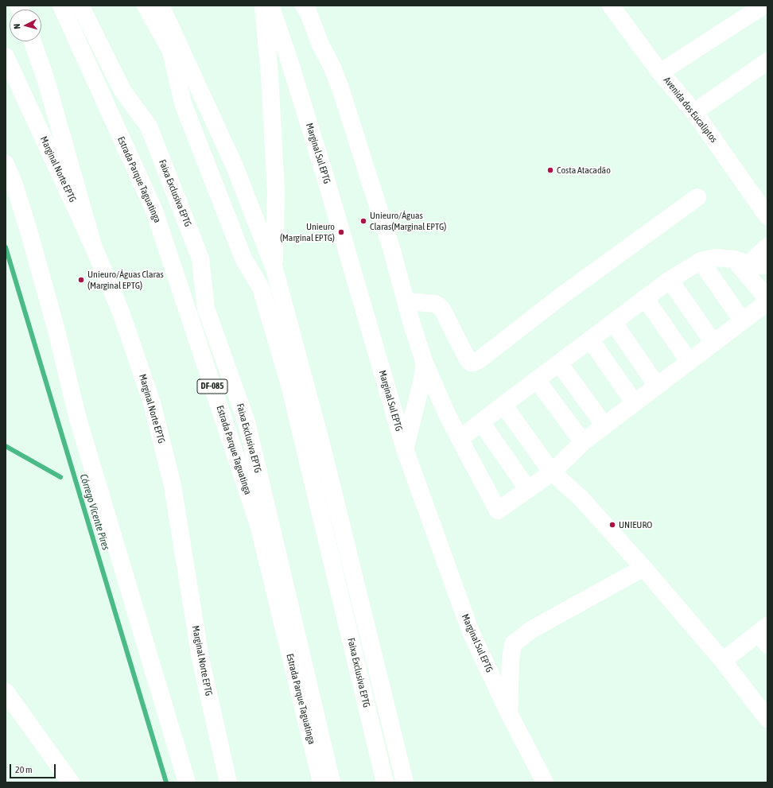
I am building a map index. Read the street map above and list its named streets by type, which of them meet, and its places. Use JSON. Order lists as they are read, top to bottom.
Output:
{
  "streets": {
    "main road": [
      "Avenida dos Eucaliptos",
      "Marginal Sul EPTG",
      "Marginal Norte EPTG",
      "Estrada Parque Taguatinga",
      "Faixa Exclusiva EPTG",
      "DF-085"
    ]
  },
  "water": ["Córrego Vicente Pires"],
  "places": [
    "Costa Atacadão",
    "Unieuro/Águas Claras(Marginal EPTG)",
    "Unieuro (Marginal EPTG)",
    "Unieuro/Águas Claras (Marginal EPTG)",
    "UNIEURO"
  ],
  "scale_bar": "20 m",
  "north": "left"
}
